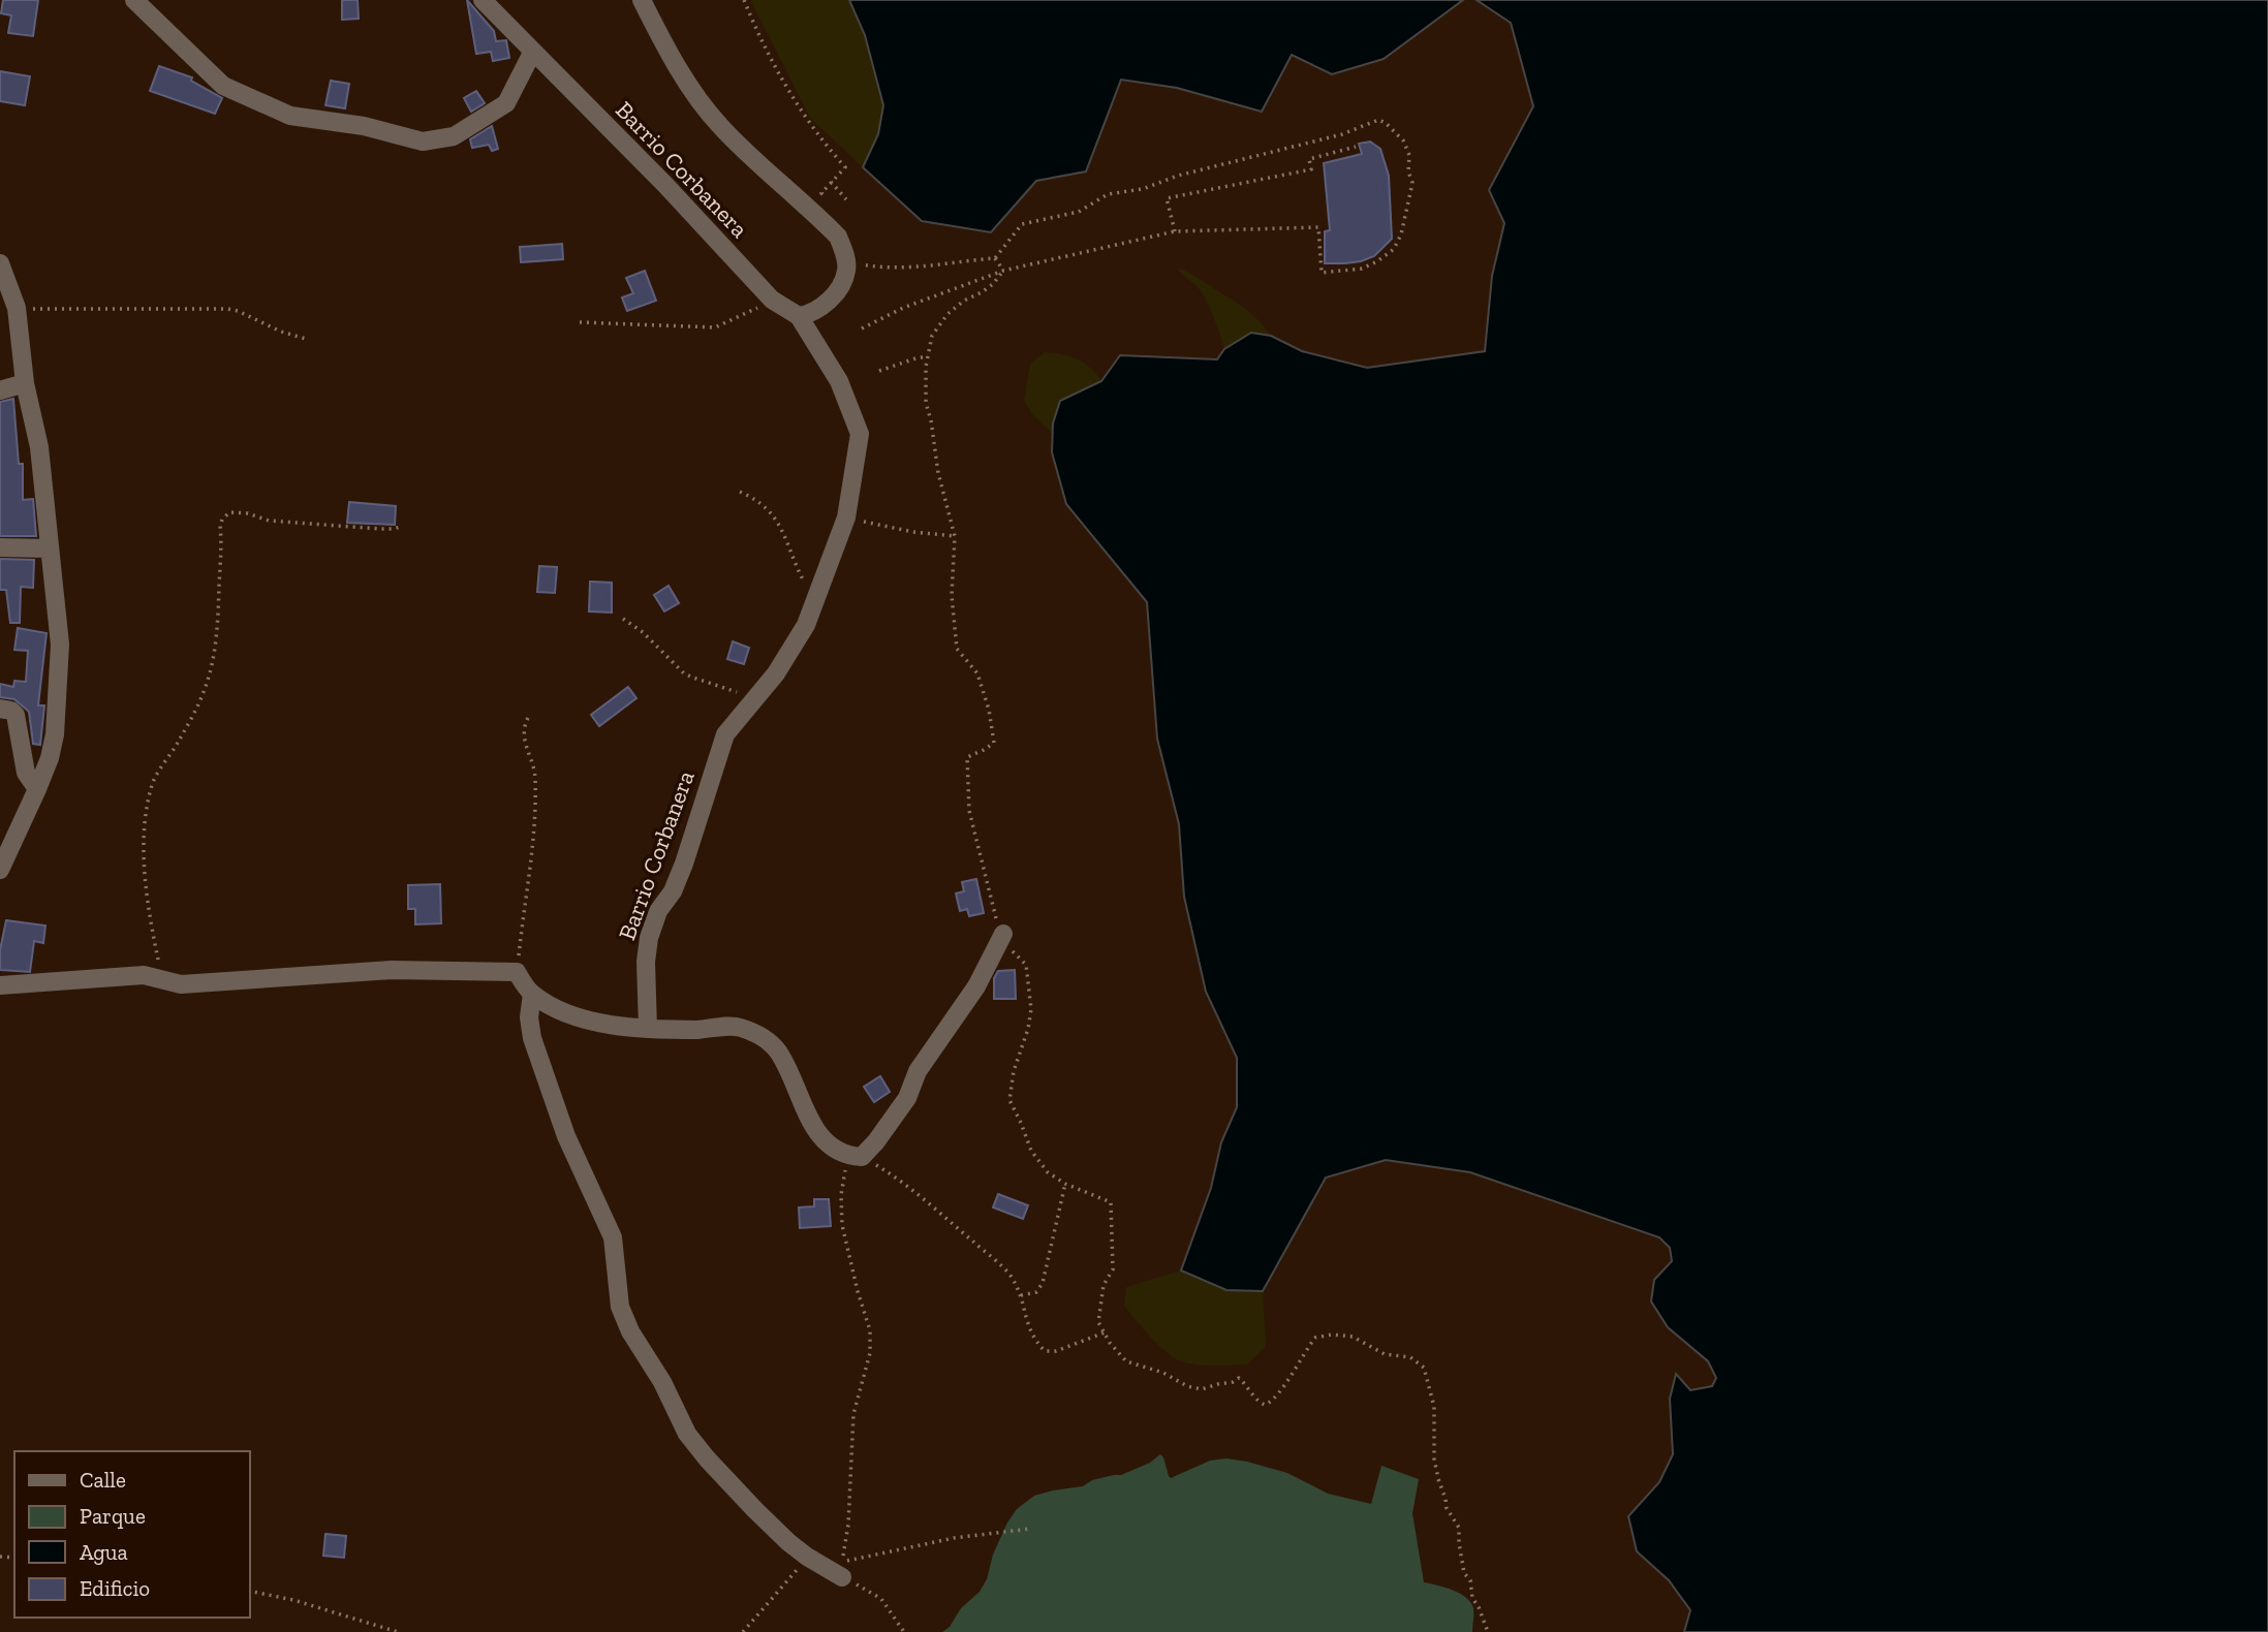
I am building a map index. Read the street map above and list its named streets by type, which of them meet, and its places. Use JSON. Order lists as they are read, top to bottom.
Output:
{
  "streets": {
    "street": ["Barrio Corbanera"]
  },
  "legend": [
    "Calle",
    "Parque",
    "Agua",
    "Edificio"
  ]
}
